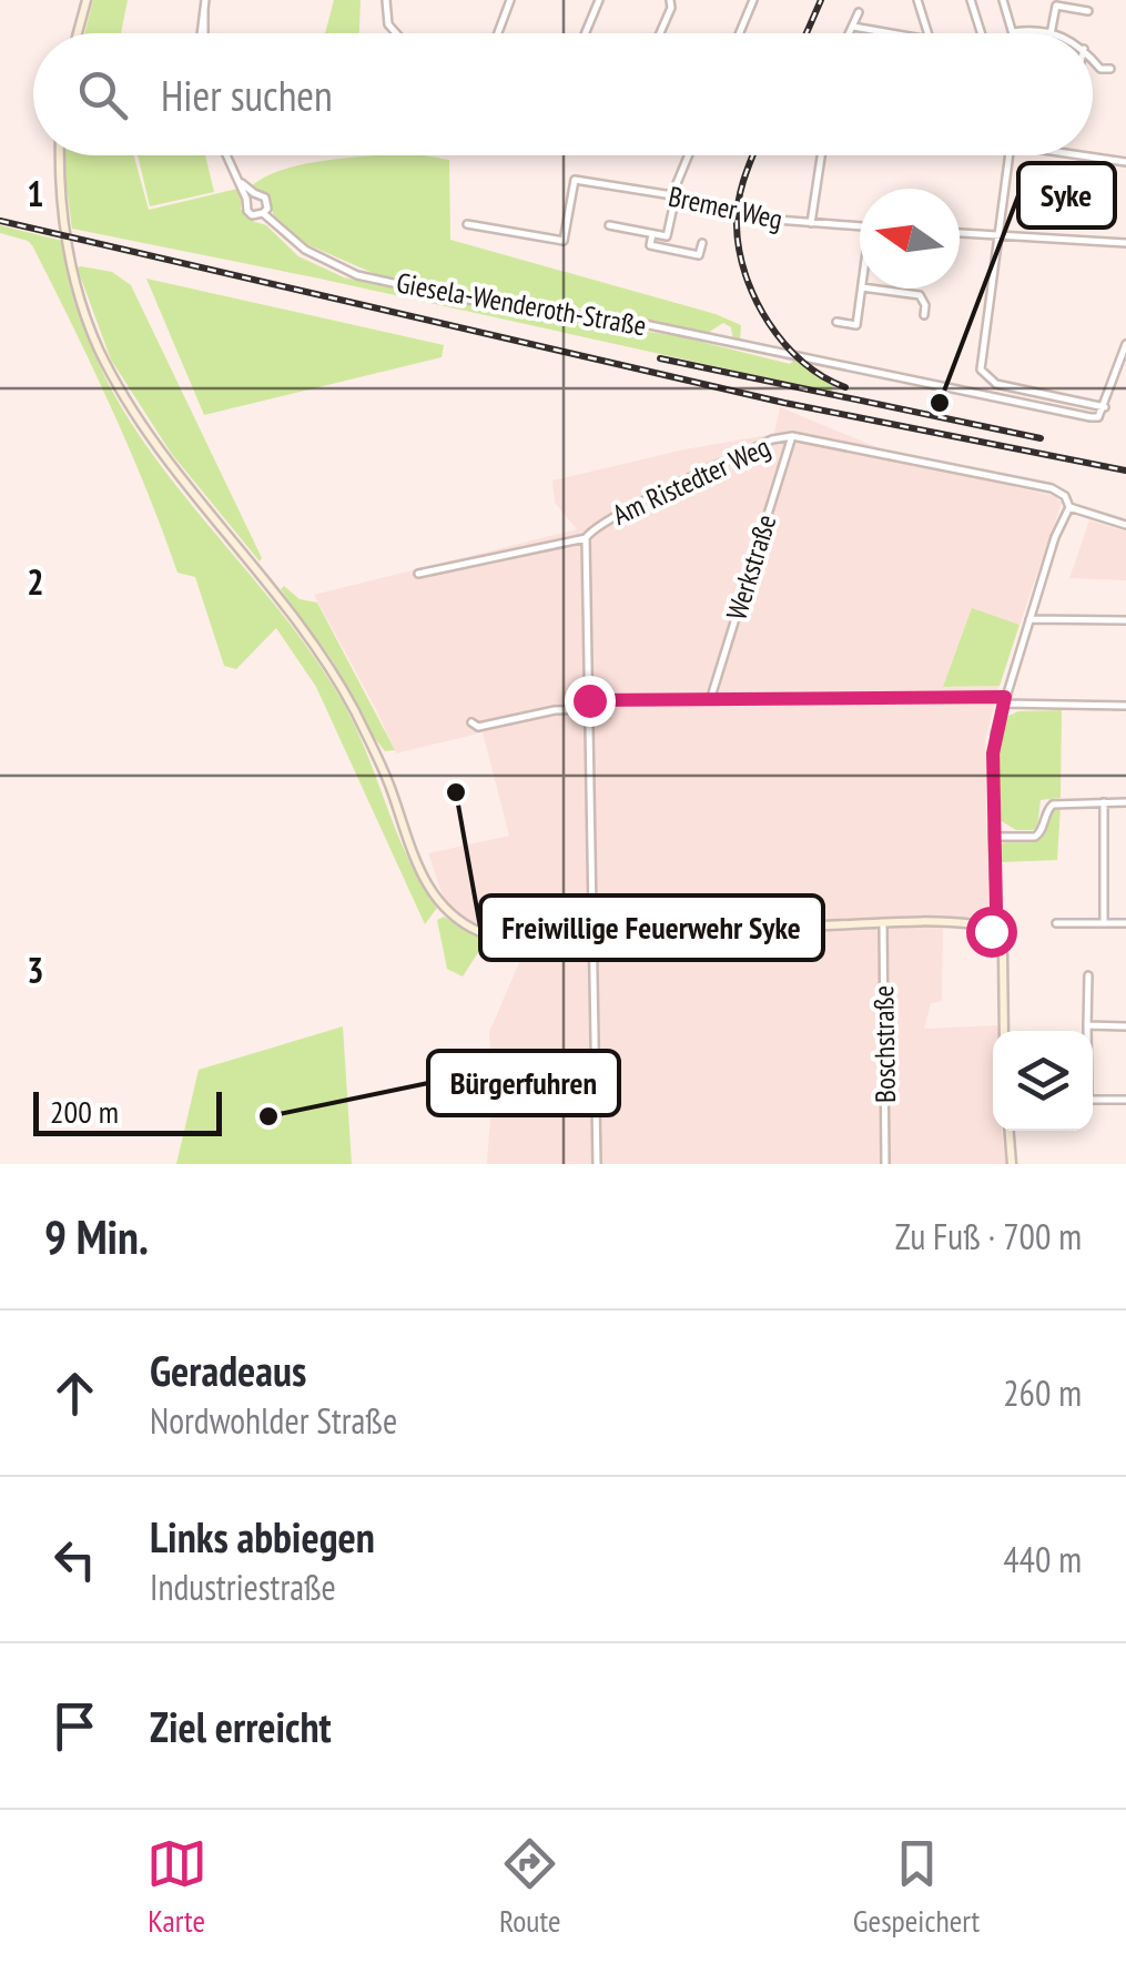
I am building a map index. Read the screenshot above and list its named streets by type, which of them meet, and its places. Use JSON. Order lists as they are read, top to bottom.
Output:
{
  "streets": {
    "street": [
      "Bremer Weg",
      "Giesela-Wenderoth-Straße",
      "Am Ristedter Weg",
      "Werkstraße",
      "Boschstraße"
    ]
  },
  "crossings": [
    ["Am Ristedter Weg", "Werkstraße"]
  ],
  "places": ["Syke", "Freiwillige Feuerwehr Syke", "Bürgerfuhren"],
  "scale_bar": "200 m",
  "north": "left",
  "page": {
    "search": "Hier suchen",
    "scale": "200 m",
    "heading": ["9 Min.", "Zu Fuß · 700 m"],
    "list": [
      ["Geradeaus", "Nordwohlder Straße", "260 m"],
      ["Links abbiegen", "Industriestraße", "440 m"],
      "Ziel erreicht"
    ],
    "nav": ["Karte", "Route", "Gespeichert"]
  },
  "grid": {
    "rows": ["1", "2", "3"]
  }
}
